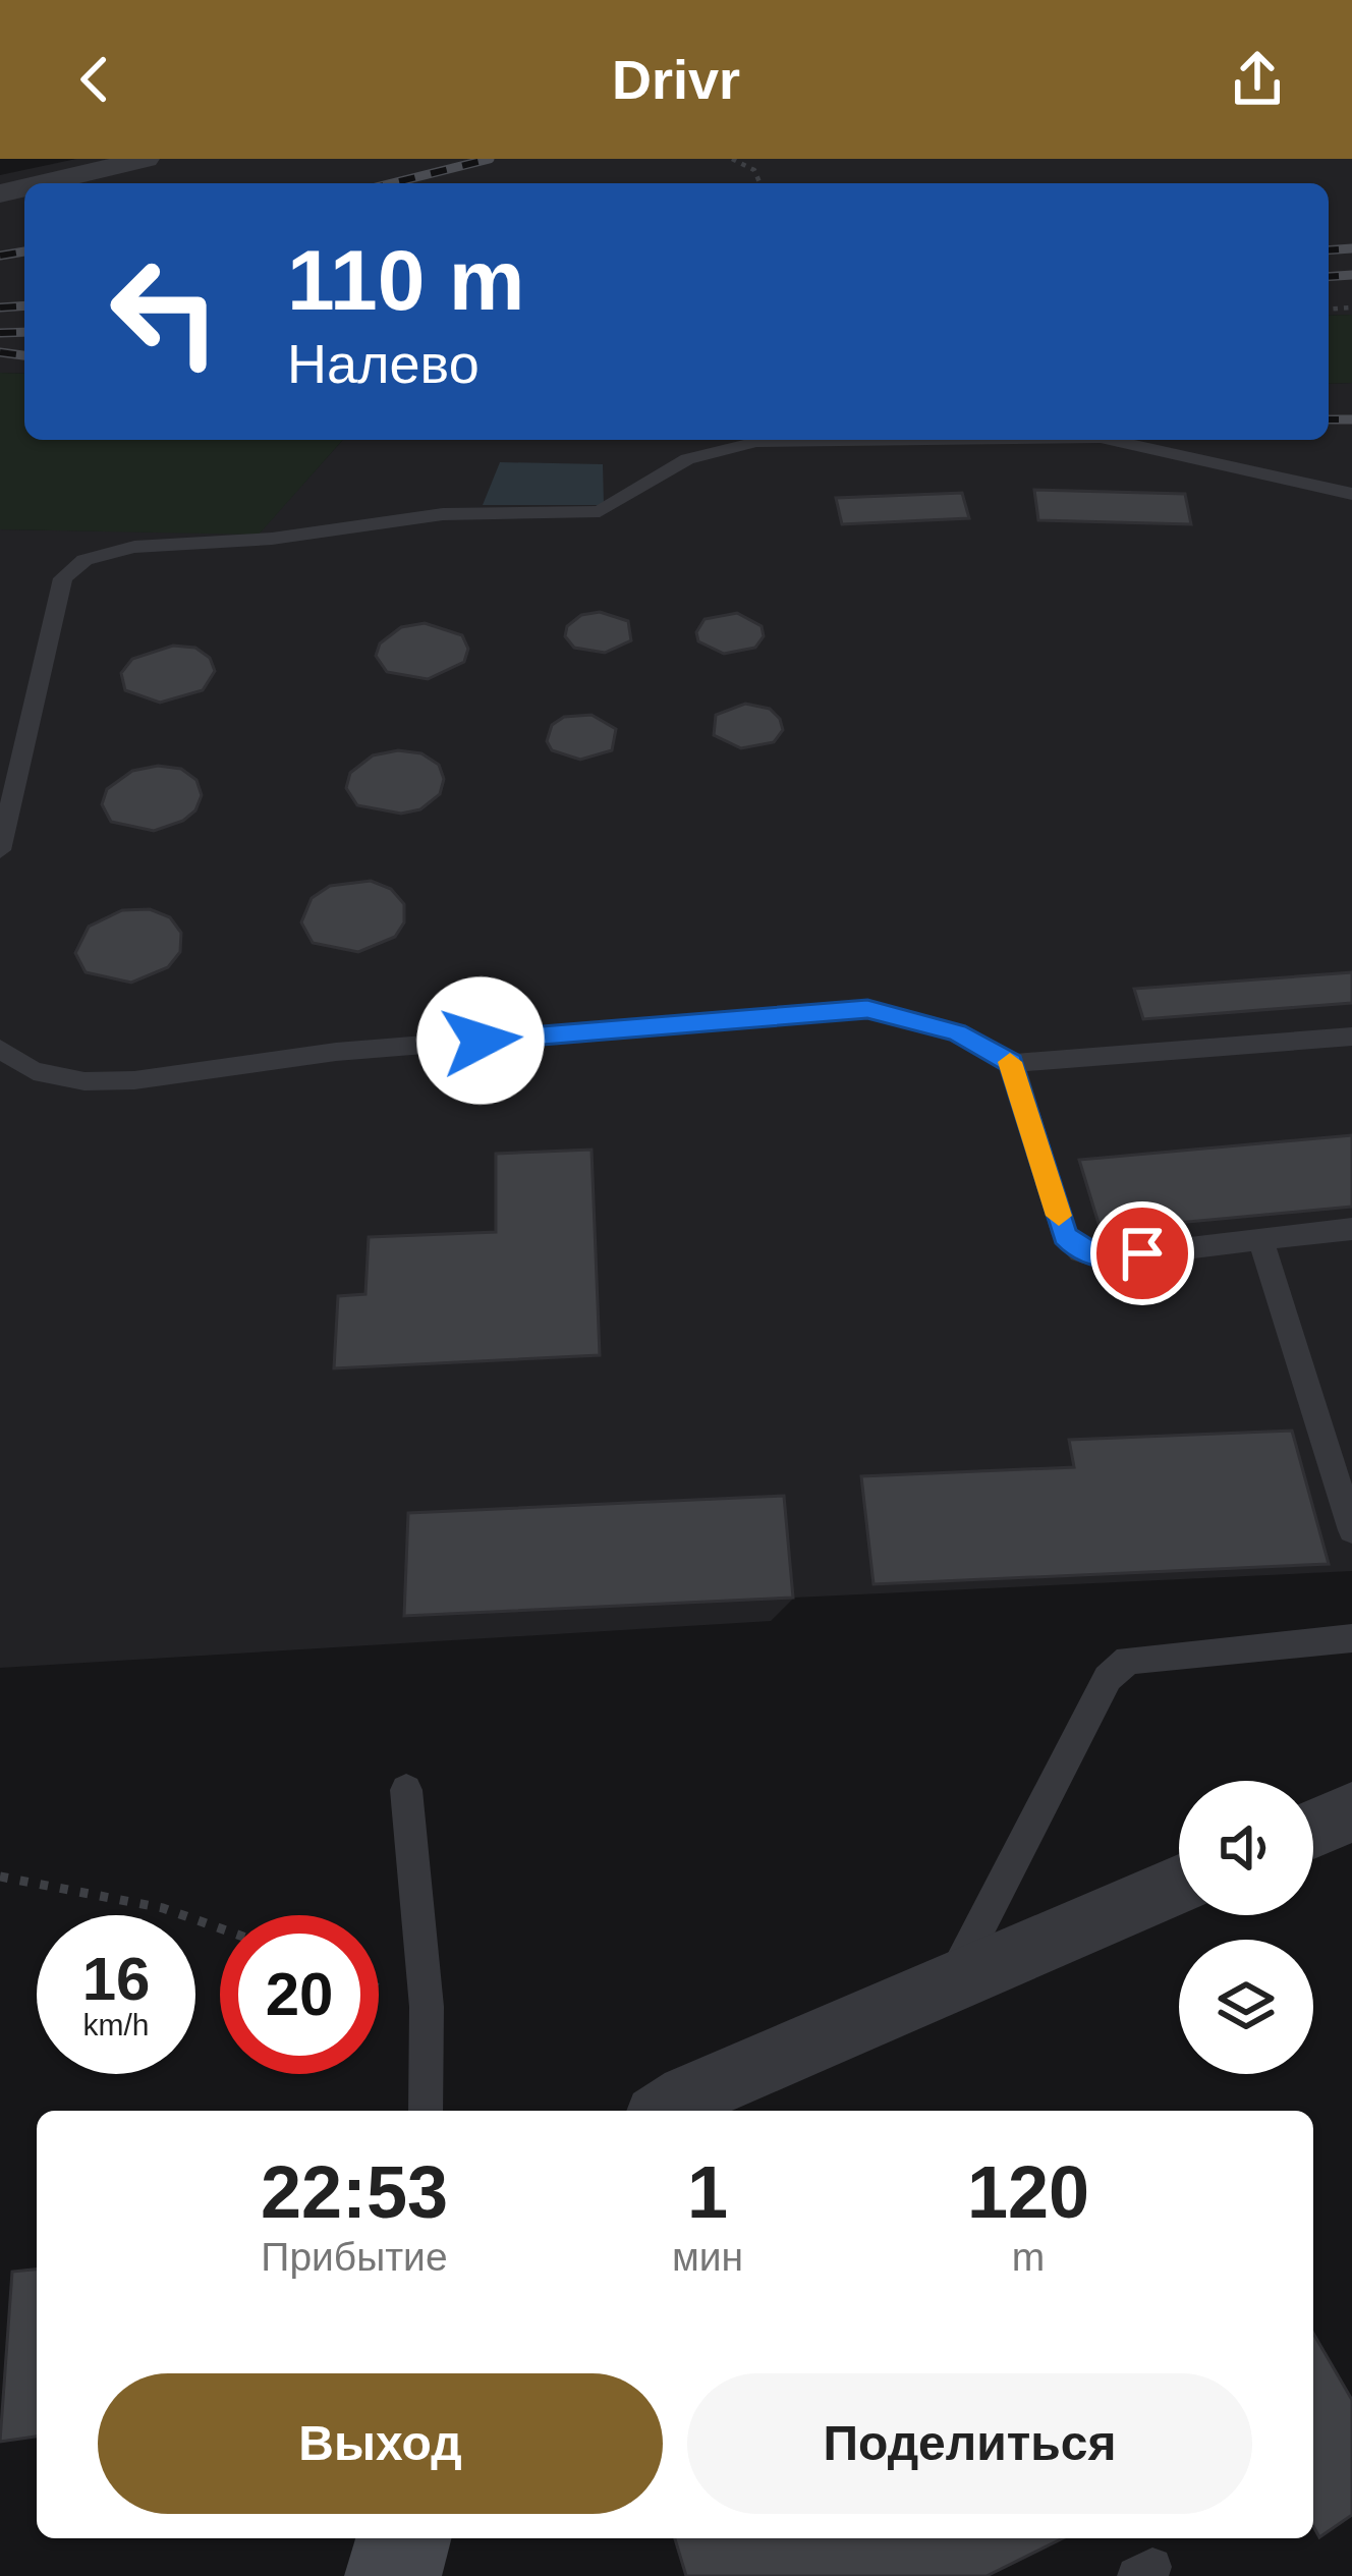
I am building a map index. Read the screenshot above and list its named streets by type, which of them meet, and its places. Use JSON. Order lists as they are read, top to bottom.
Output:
{
  "page": {
    "header": "Drivr",
    "turn": ["110 m", "Налево"],
    "speed": "16 km/h",
    "limit": "20",
    "eta": [
      "22:53",
      "Прибытие",
      "1",
      "мин",
      "120",
      "m"
    ],
    "buttons": ["Выход", "Поделиться"]
  }
}
